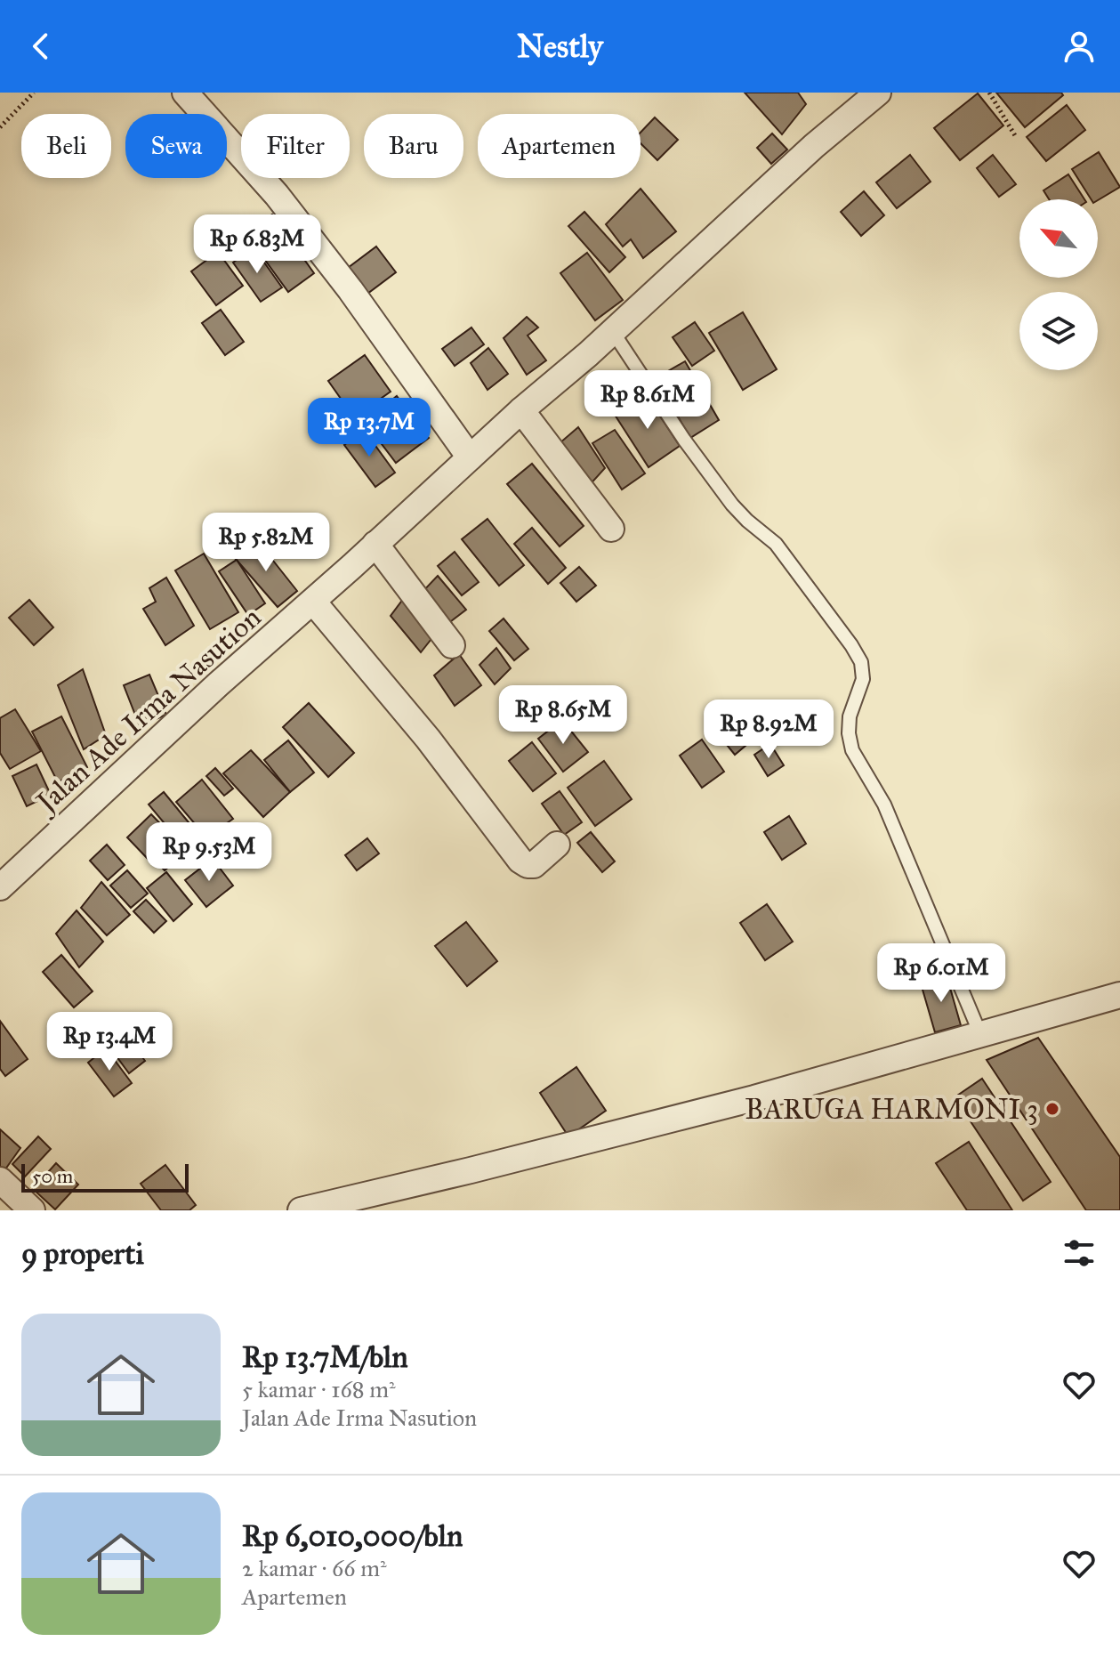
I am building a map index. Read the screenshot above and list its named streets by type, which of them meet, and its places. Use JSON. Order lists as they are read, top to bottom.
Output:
{
  "streets": {
    "street": ["Jalan Ade Irma Nasution"]
  },
  "places": ["BARUGA HARMONI 3"],
  "scale_bar": "50 m",
  "north": "top left",
  "page": {
    "header": "Nestly",
    "chip": [
      "Beli",
      "Sewa",
      "Filter",
      "Baru",
      "Apartemen"
    ],
    "price": [
      "Rp 6.83M",
      "Rp 8.61M",
      "Rp 13.7M",
      "Rp 5.82M",
      "Rp 8.65M",
      "Rp 8.92M",
      "Rp 9.53M",
      "Rp 6.01M",
      "Rp 13.4M"
    ],
    "scale": "50 m",
    "heading": "9 properti",
    "list": [
      {
        "name": "Rp 13.7M/bln",
        "note": "5 kamar · 168 m² · Jalan Ade Irma Nasution"
      },
      {
        "name": "Rp 6,010,000/bln",
        "note": "2 kamar · 66 m² · Apartemen"
      }
    ]
  }
}
